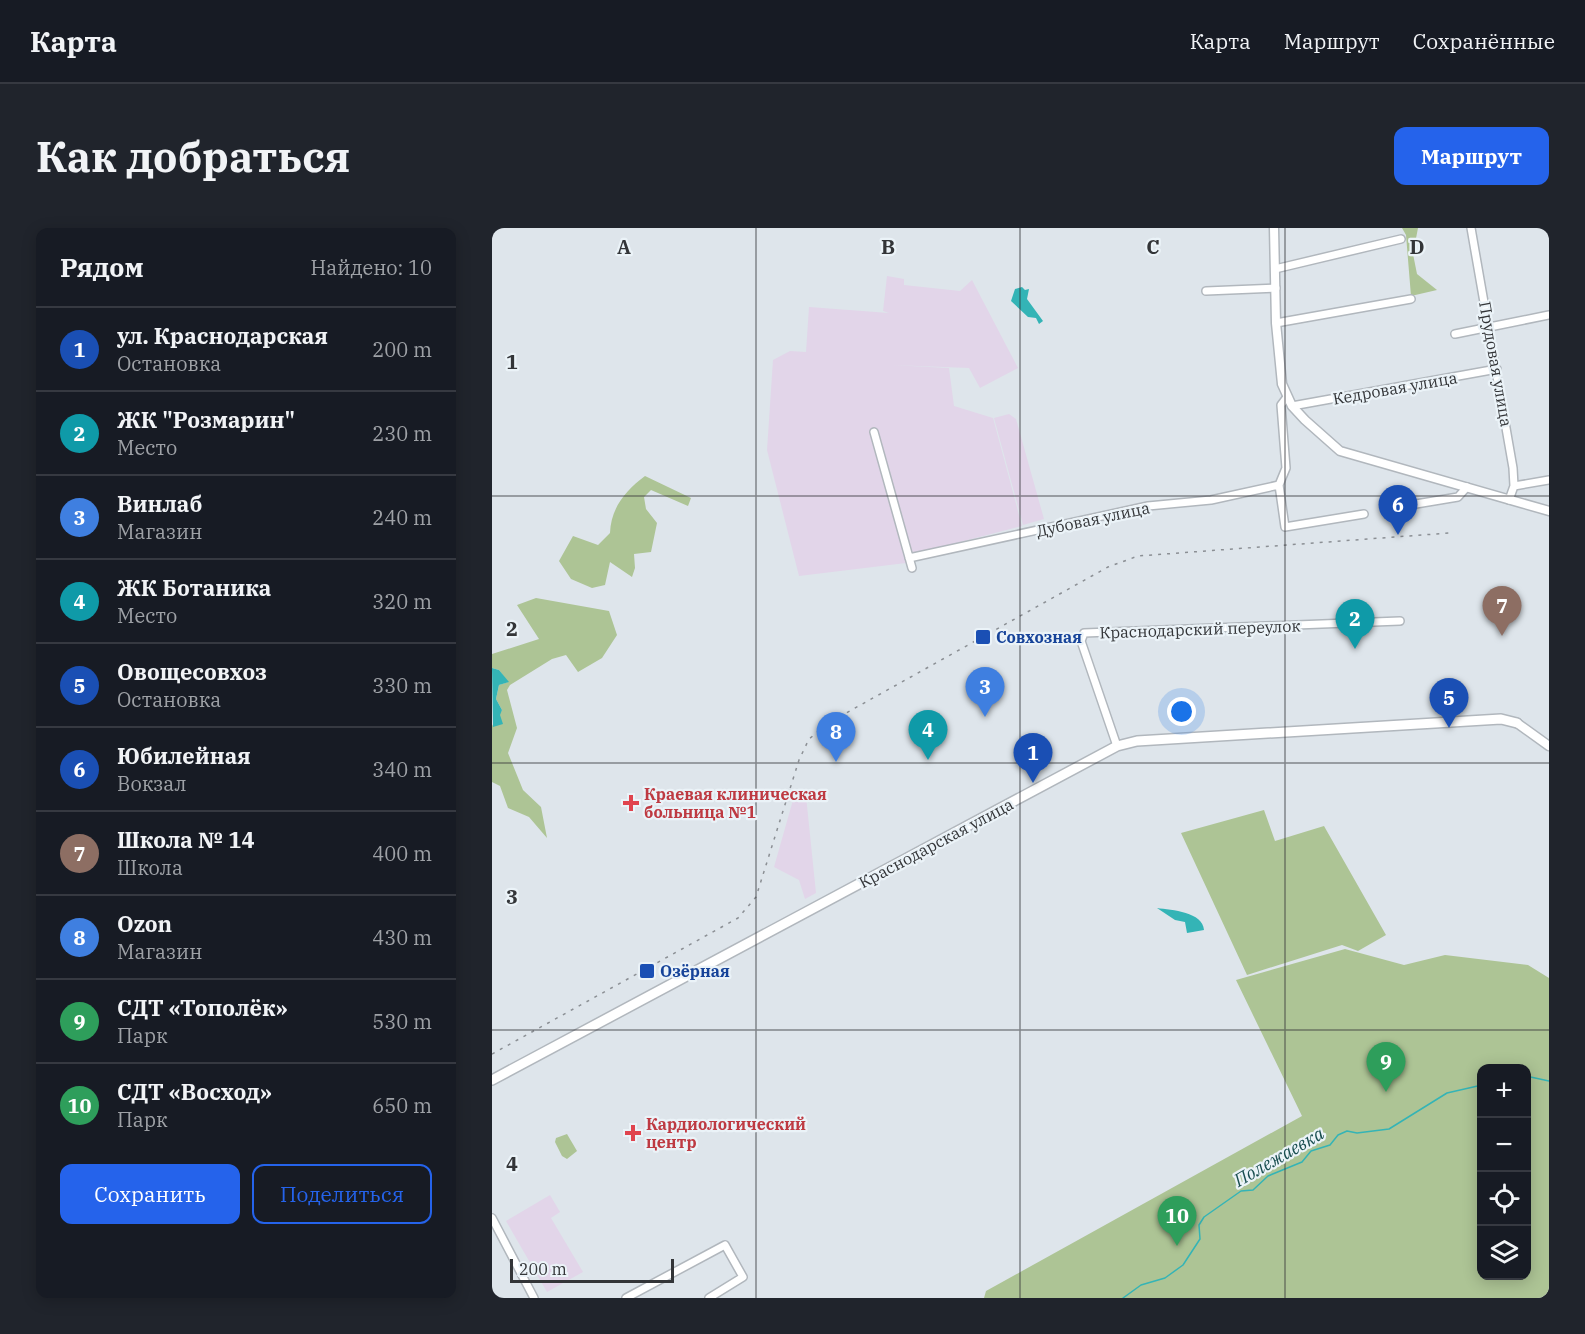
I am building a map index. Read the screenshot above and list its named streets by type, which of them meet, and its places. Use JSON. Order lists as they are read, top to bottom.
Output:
{
  "streets": {
    "main road": ["Краснодарская улица"],
    "street": [
      "Прудовая улица",
      "Кедровая улица",
      "Дубовая улица",
      "Краснодарский переулок"
    ]
  },
  "crossings": [
    ["Прудовая улица", "Кедровая улица"],
    ["Краснодарский переулок", "Краснодарская улица"]
  ],
  "water": ["Полежаевка"],
  "places": {
    "transit": ["Совхозная", "Озёрная"],
    "health": ["Краевая клиническая больница №1", "Кардиологический центр"]
  },
  "scale_bar": "200 m",
  "page": {
    "header": "Карта",
    "nav": ["Карта", "Маршрут", "Сохранённые"],
    "buttons": [
      "Маршрут",
      ["Сохранить", "Поделиться"]
    ],
    "title": "Как добраться",
    "heading": ["Рядом", "Найдено: 10"],
    "list": [
      {
        "mark": "1",
        "name": "ул. Краснодарская",
        "note": "Остановка",
        "value": "200 m"
      },
      {
        "mark": "2",
        "name": "ЖК \"Розмарин\"",
        "note": "Место",
        "value": "230 m"
      },
      {
        "mark": "3",
        "name": "Винлаб",
        "note": "Магазин",
        "value": "240 m"
      },
      {
        "mark": "4",
        "name": "ЖК Ботаника",
        "note": "Место",
        "value": "320 m"
      },
      {
        "mark": "5",
        "name": "Овощесовхоз",
        "note": "Остановка",
        "value": "330 m"
      },
      {
        "mark": "6",
        "name": "Юбилейная",
        "note": "Вокзал",
        "value": "340 m"
      },
      {
        "mark": "7",
        "name": "Школа № 14",
        "note": "Школа",
        "value": "400 m"
      },
      {
        "mark": "8",
        "name": "Ozon",
        "note": "Магазин",
        "value": "430 m"
      },
      {
        "mark": "9",
        "name": "СДТ «Тополёк»",
        "note": "Парк",
        "value": "530 m"
      },
      {
        "mark": "10",
        "name": "СДТ «Восход»",
        "note": "Парк",
        "value": "650 m"
      }
    ],
    "pins": [
      "6",
      "7",
      "2",
      "3",
      "5",
      "4",
      "8",
      "1",
      "9",
      "10"
    ],
    "map_buttons": ["+", "−"],
    "scale": "200 m"
  },
  "grid": {
    "columns": [
      "A",
      "B",
      "C",
      "D"
    ],
    "rows": [
      "1",
      "2",
      "3",
      "4"
    ]
  }
}
